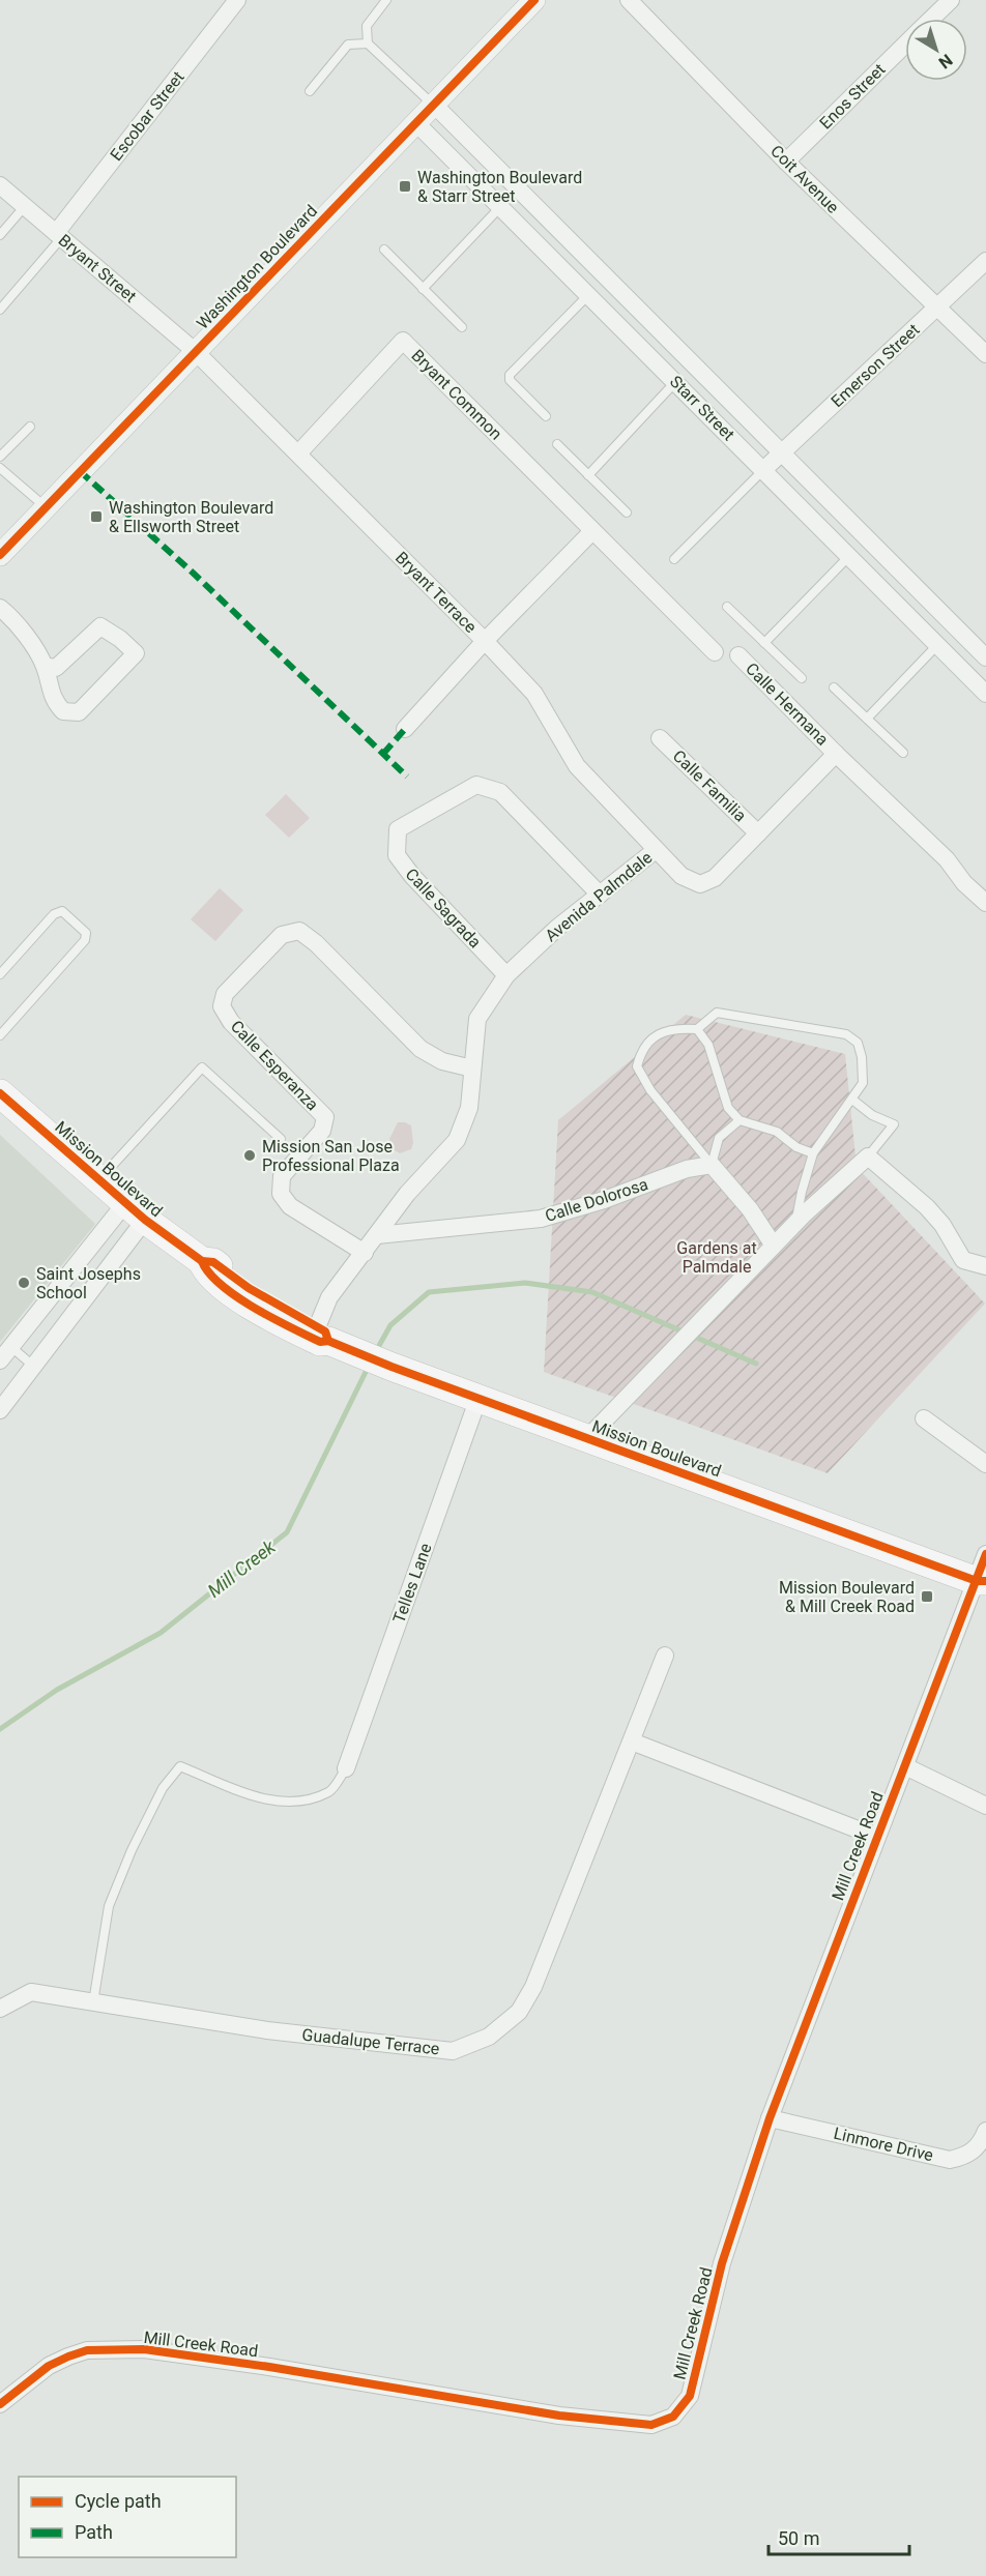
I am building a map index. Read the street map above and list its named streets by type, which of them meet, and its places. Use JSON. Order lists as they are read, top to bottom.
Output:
{
  "streets": {
    "main road": ["Mission Boulevard"],
    "street": [
      "Enos Street",
      "Escobar Street",
      "Coit Avenue",
      "Washington Boulevard",
      "Bryant Street",
      "Emerson Street",
      "Bryant Common",
      "Starr Street",
      "Bryant Terrace",
      "Calle Hermana",
      "Calle Familia",
      "Avenida Palmdale",
      "Calle Sagrada",
      "Calle Esperanza",
      "Calle Dolorosa",
      "Telles Lane",
      "Mill Creek Road",
      "Guadalupe Terrace",
      "Linmore Drive"
    ]
  },
  "crossings": [
    ["Enos Street", "Coit Avenue"],
    ["Escobar Street", "Bryant Street"],
    ["Coit Avenue", "Emerson Street"],
    ["Washington Boulevard", "Bryant Street"],
    ["Washington Boulevard", "Starr Street"],
    ["Washington Boulevard", "Bryant Terrace"],
    ["Bryant Street", "Bryant Terrace"],
    ["Emerson Street", "Starr Street"],
    ["Bryant Common", "Bryant Terrace"],
    ["Bryant Terrace", "Avenida Palmdale"],
    ["Calle Hermana", "Avenida Palmdale"],
    ["Calle Familia", "Avenida Palmdale"],
    ["Avenida Palmdale", "Calle Sagrada"],
    ["Avenida Palmdale", "Calle Esperanza"],
    ["Avenida Palmdale", "Mission Boulevard"],
    ["Avenida Palmdale", "Calle Dolorosa"],
    ["Mission Boulevard", "Telles Lane"],
    ["Mission Boulevard", "Mill Creek Road"],
    ["Mill Creek Road", "Linmore Drive"]
  ],
  "water": ["Mill Creek"],
  "parks": ["Gardens at Palmdale"],
  "places": {
    "transit": ["Washington Boulevard & Starr Street", "Washington Boulevard & Ellsworth Street", "Mission Boulevard & Mill Creek Road"],
    "other": ["Mission San Jose Professional Plaza", "Saint Josephs School"]
  },
  "legend": ["Cycle path", "Path"],
  "scale_bar": "50 m",
  "north": "bottom right"
}
